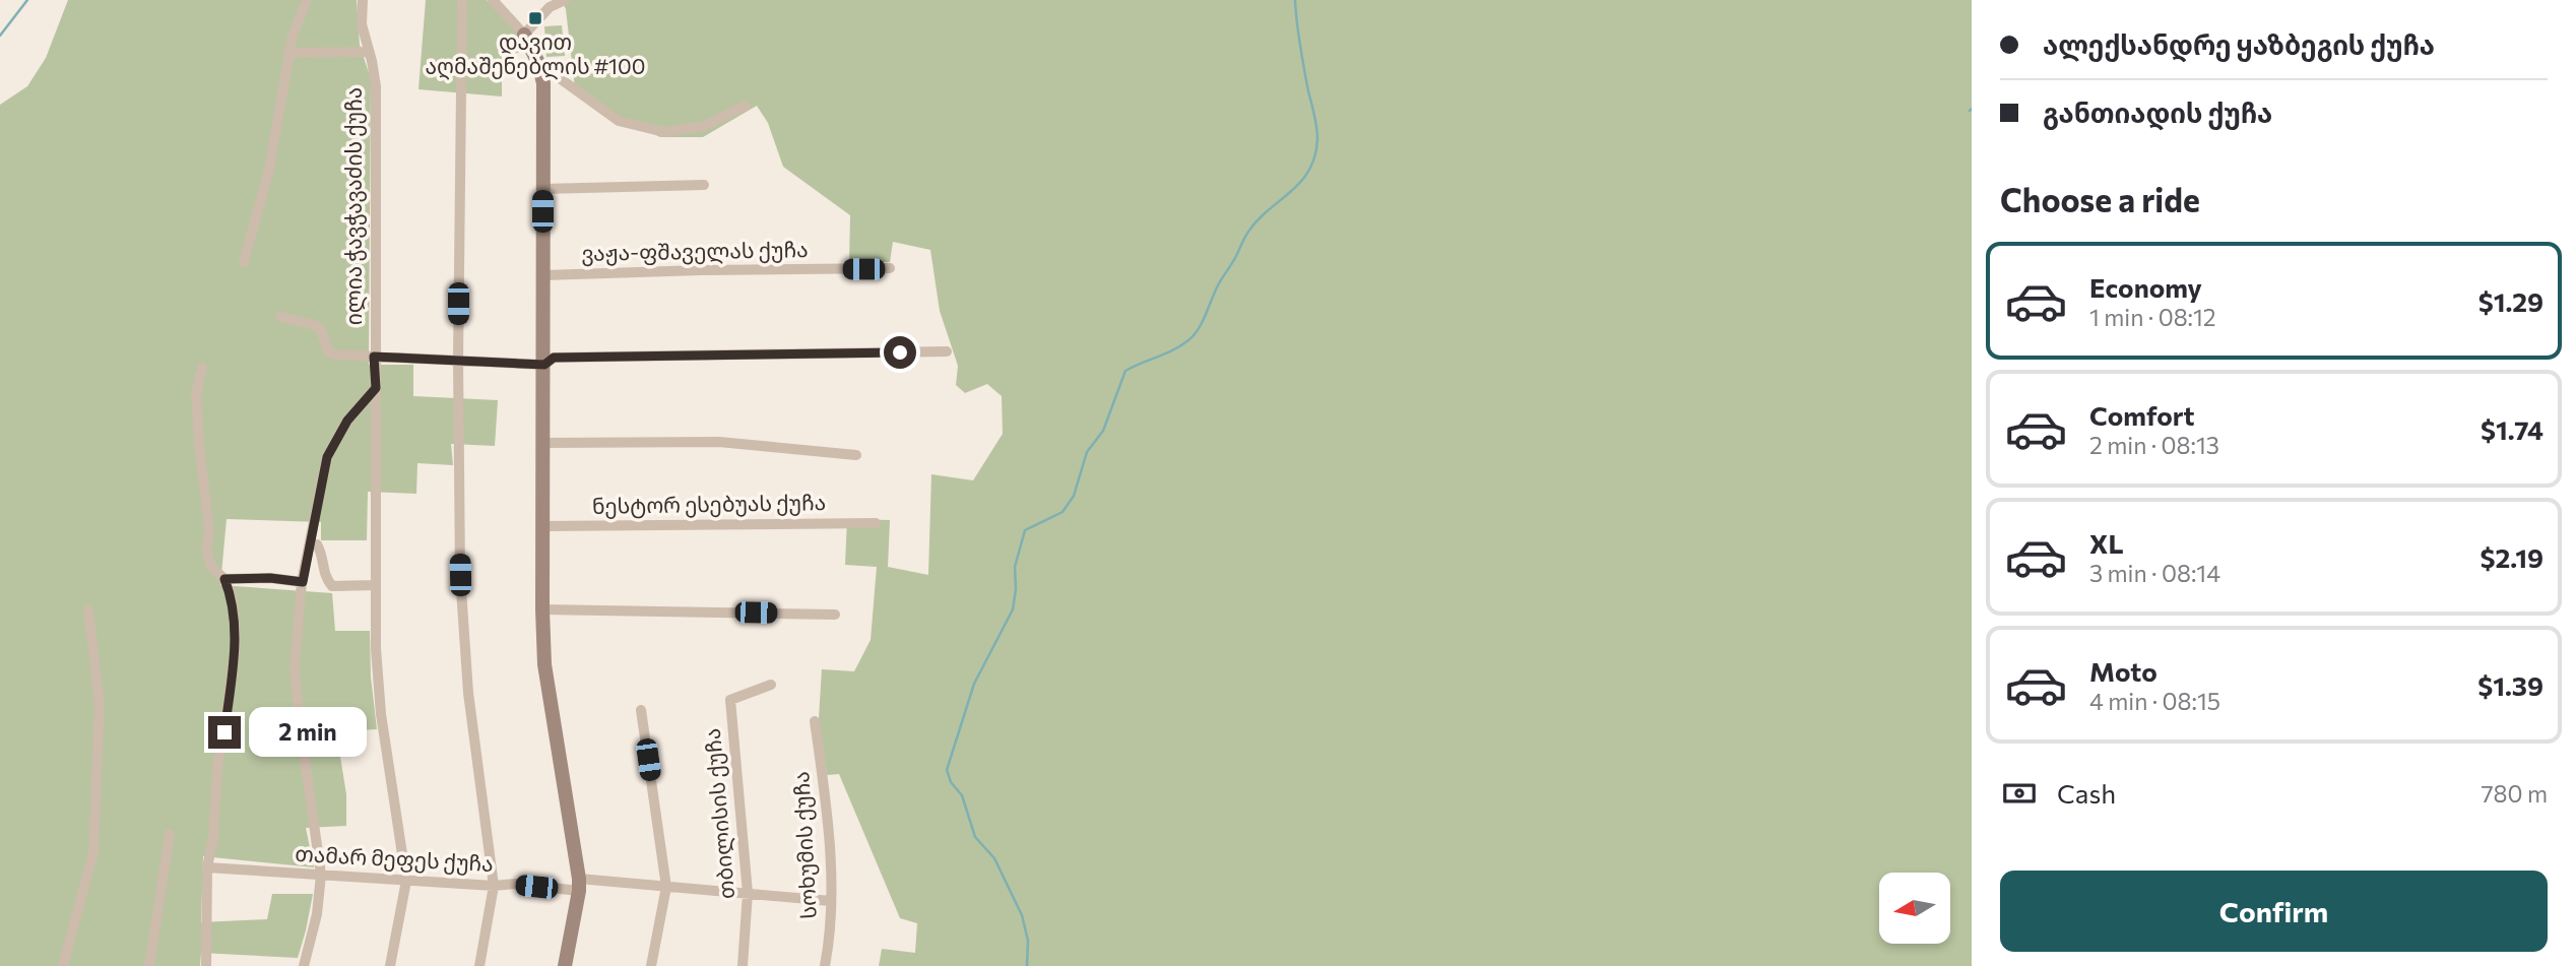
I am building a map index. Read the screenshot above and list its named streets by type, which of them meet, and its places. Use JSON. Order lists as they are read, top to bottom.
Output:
{
  "streets": {
    "street": [
      "ილია ჭავჭავაძის ქუჩა",
      "ვაჟა-ფშაველას ქუჩა",
      "ნესტორ ესებუას ქუჩა",
      "თბილისის ქუჩა",
      "სოხუმის ქუჩა",
      "თამარ მეფეს ქუჩა"
    ]
  },
  "crossings": [
    ["ილია ჭავჭავაძის ქუჩა", "თამარ მეფეს ქუჩა"],
    ["თბილისის ქუჩა", "თამარ მეფეს ქუჩა"],
    ["სოხუმის ქუჩა", "თამარ მეფეს ქუჩა"]
  ],
  "places": {
    "transit": ["დავით აღმაშენებლის #100"]
  },
  "north": "left",
  "page": {
    "banner": ["ალექსანდრე ყაზბეგის ქუჩა", "განთიადის ქუჩა"],
    "heading": "Choose a ride",
    "list": [
      {
        "name": "Economy",
        "note": "1 min · 08:12",
        "value": "$1.29"
      },
      {
        "name": "Comfort",
        "note": "2 min · 08:13",
        "value": "$1.74"
      },
      {
        "name": "XL",
        "note": "3 min · 08:14",
        "value": "$2.19"
      },
      {
        "name": "Moto",
        "note": "4 min · 08:15",
        "value": "$1.39"
      }
    ],
    "bubble": "2 min",
    "pay": ["Cash", "780 m"],
    "buttons": "Confirm"
  }
}
